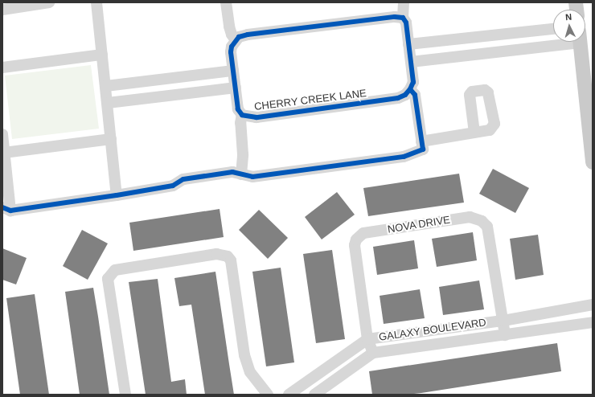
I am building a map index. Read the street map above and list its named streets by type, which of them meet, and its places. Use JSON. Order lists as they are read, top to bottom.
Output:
{
  "streets": {
    "street": ["CHERRY CREEK LANE", "NOVA DRIVE", "GALAXY BOULEVARD"]
  },
  "crossings": [
    ["NOVA DRIVE", "GALAXY BOULEVARD"]
  ],
  "north": "top"
}
